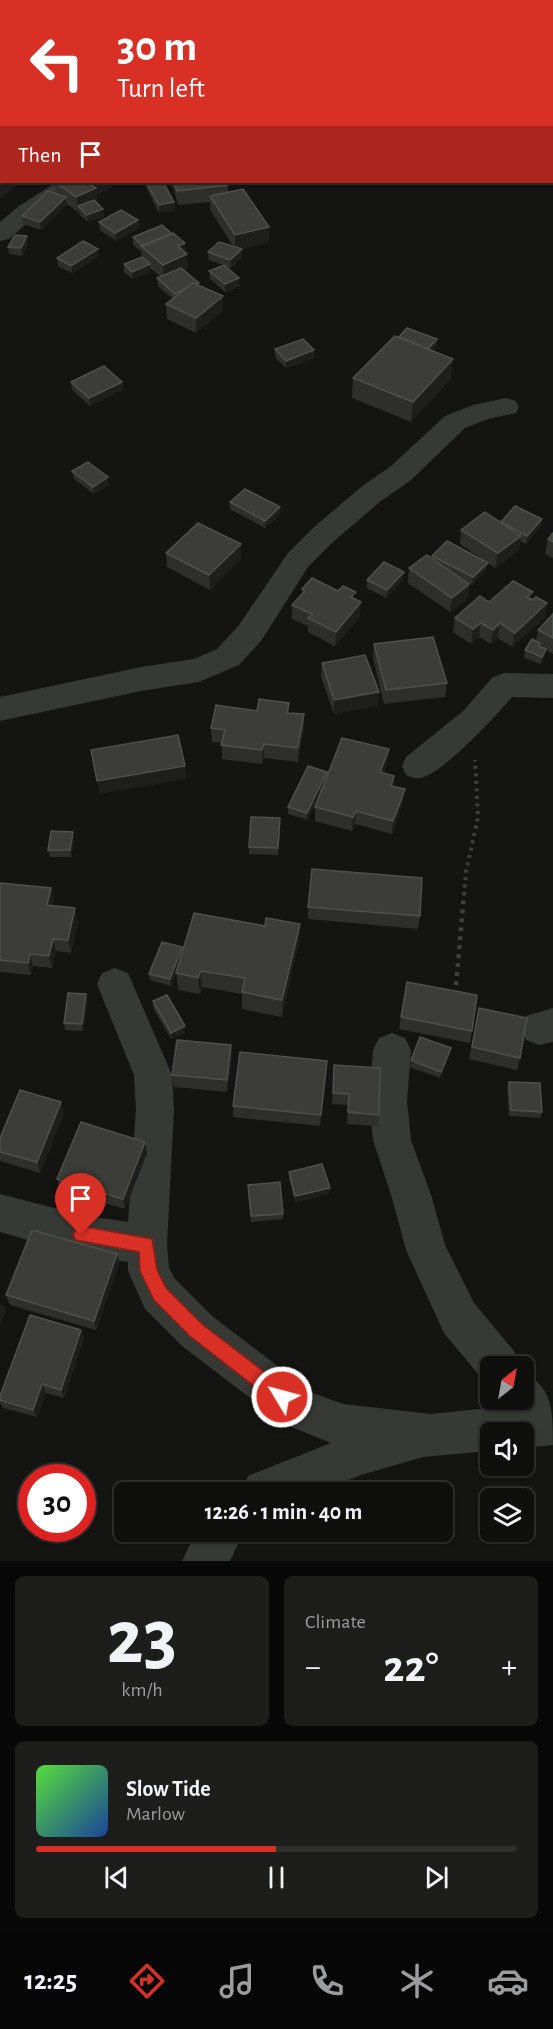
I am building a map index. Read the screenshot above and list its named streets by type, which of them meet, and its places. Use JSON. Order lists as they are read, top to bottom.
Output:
{
  "north": "top right",
  "page": {
    "turn": ["30 m", "Turn left"],
    "then": "Then",
    "limit": "30",
    "trip": "12:26 · 1 min · 40 m",
    "tile": [
      ["23", "km/h"],
      "Climate"
    ],
    "heat": ["−", "22°", "+"],
    "song": ["Slow Tide", "Marlow"],
    "tabs": "12:25"
  }
}
